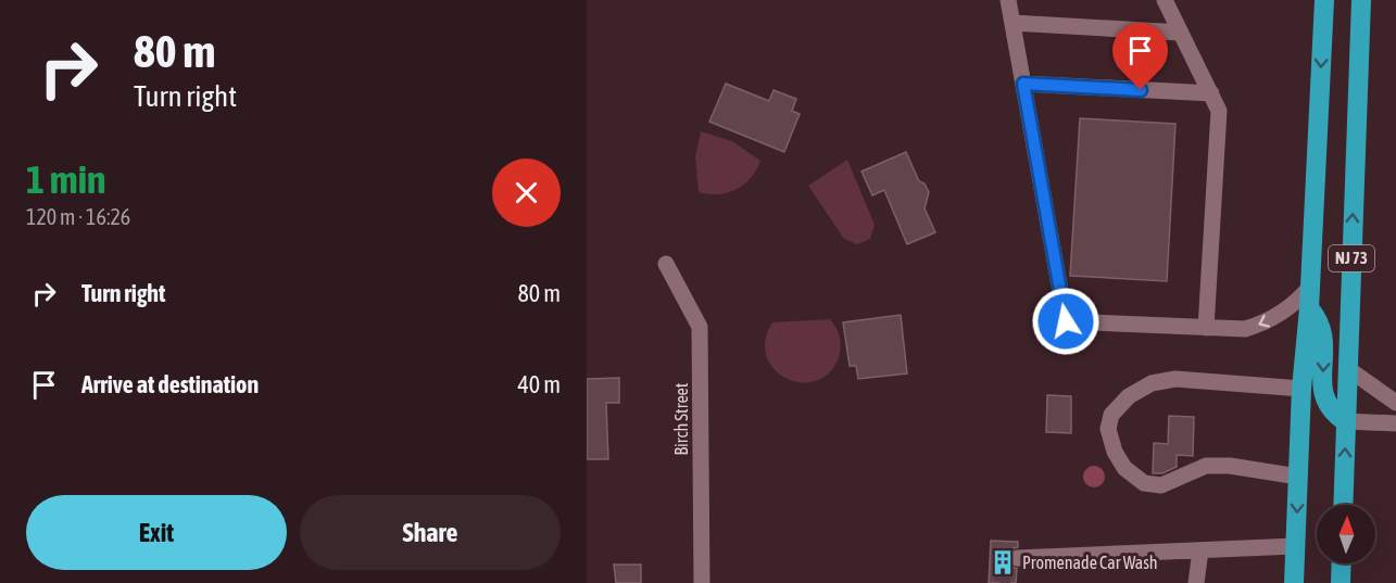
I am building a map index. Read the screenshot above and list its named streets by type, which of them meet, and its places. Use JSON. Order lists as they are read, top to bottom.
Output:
{
  "streets": {
    "highway": ["NJ 73"],
    "street": ["Birch Street"]
  },
  "places": {
    "building": ["Promenade Car Wash"]
  },
  "north": "top",
  "page": {
    "turn": ["80 m", "Turn right"],
    "heading": ["1 min", "120 m · 16:26"],
    "list": [
      {
        "name": "Turn right",
        "value": "80 m"
      },
      {
        "name": "Arrive at destination",
        "value": "40 m"
      }
    ],
    "buttons": ["Exit", "Share"]
  }
}
